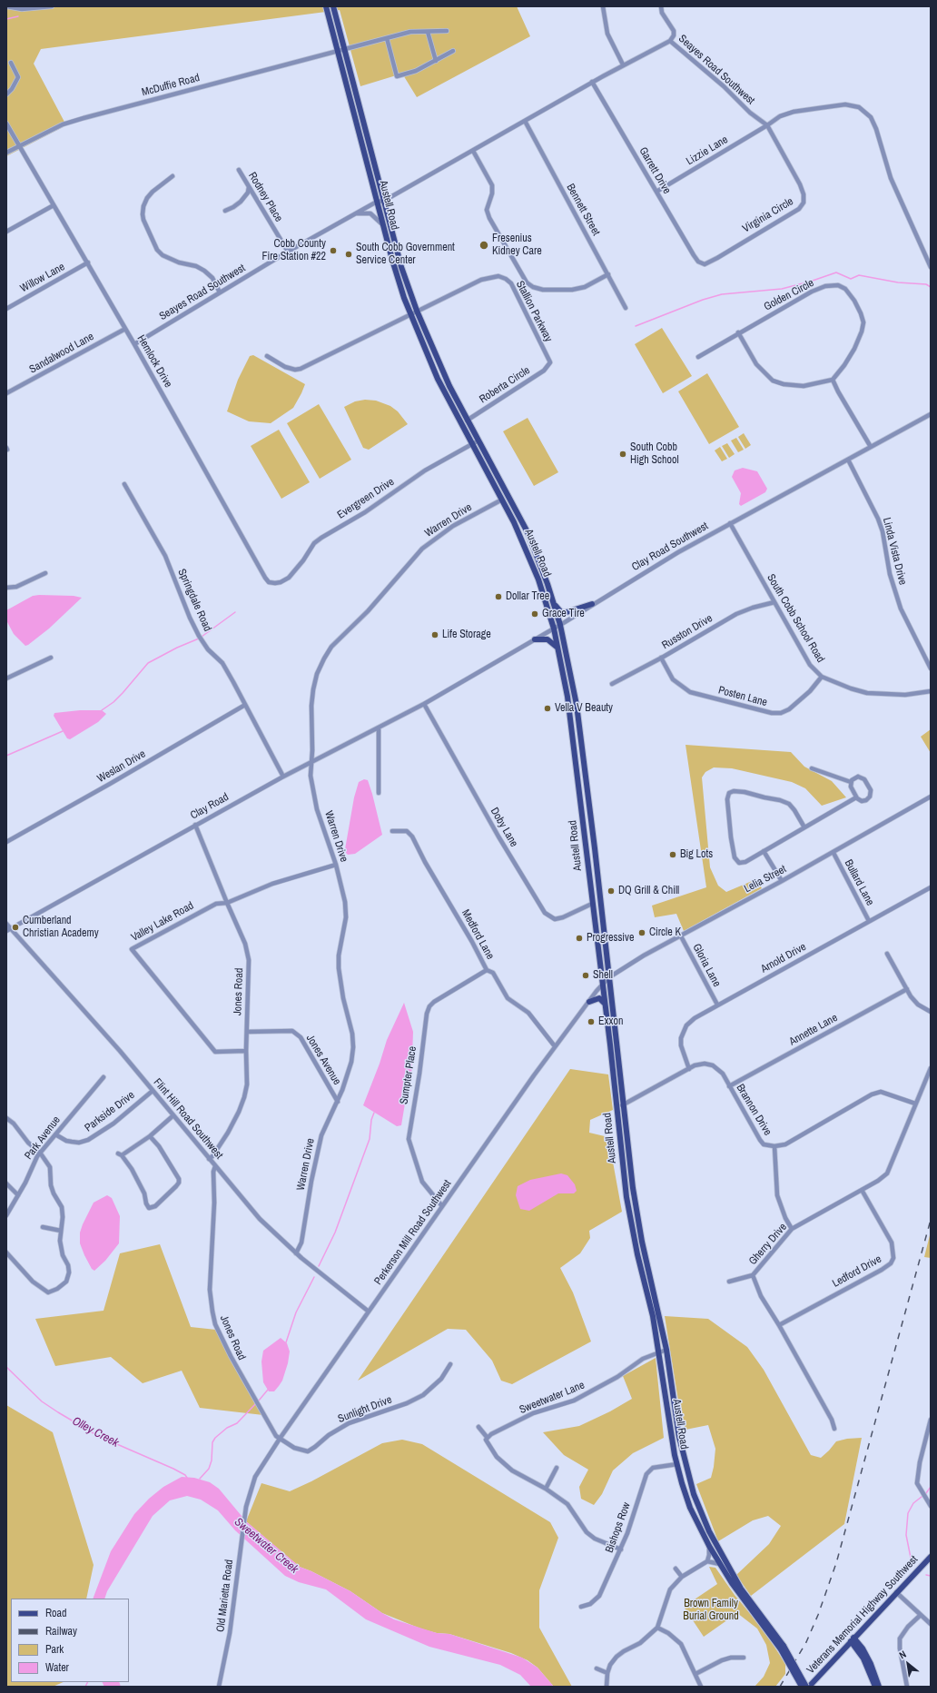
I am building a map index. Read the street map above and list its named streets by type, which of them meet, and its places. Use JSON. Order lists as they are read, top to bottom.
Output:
{
  "streets": {
    "main road": ["Austell Road", "Veterans Memorial Highway Southwest"],
    "street": [
      "Seayes Road Southwest",
      "McDuffie Road",
      "Lizzie Lane",
      "Garrett Drive",
      "Rodney Place",
      "Bennett Street",
      "Virginia Circle",
      "Willow Lane",
      "Golden Circle",
      "Stallion Parkway",
      "Sandalwood Lane",
      "Hemlock Drive",
      "Roberta Circle",
      "Evergreen Drive",
      "Warren Drive",
      "Clay Road Southwest",
      "Linda Vista Drive",
      "Springdale Road",
      "South Cobb School Road",
      "Russton Drive",
      "Posten Lane",
      "Weslan Drive",
      "Clay Road",
      "Doby Lane",
      "Lelia Street",
      "Bullard Lane",
      "Valley Lake Road",
      "Medford Lane",
      "Arnold Drive",
      "Gloria Lane",
      "Jones Road",
      "Annette Lane",
      "Jones Avenue",
      "Sumpter Place",
      "Brannon Drive",
      "Parkside Drive",
      "Flint Hill Road Southwest",
      "Park Avenue",
      "Perkerson Mill Road Southwest",
      "Gherry Drive",
      "Ledford Drive",
      "Sweetwater Lane",
      "Sunlight Drive",
      "Bishops Row",
      "Old Marietta Road"
    ]
  },
  "crossings": [
    ["Seayes Road Southwest", "Lizzie Lane"],
    ["Seayes Road Southwest", "Garrett Drive"],
    ["Seayes Road Southwest", "Rodney Place"],
    ["Seayes Road Southwest", "Austell Road"],
    ["Seayes Road Southwest", "Bennett Street"],
    ["Seayes Road Southwest", "Virginia Circle"],
    ["Seayes Road Southwest", "Hemlock Drive"],
    ["McDuffie Road", "Austell Road"],
    ["McDuffie Road", "Hemlock Drive"],
    ["Lizzie Lane", "Garrett Drive"],
    ["Lizzie Lane", "Virginia Circle"],
    ["Garrett Drive", "Virginia Circle"],
    ["Austell Road", "Stallion Parkway"],
    ["Austell Road", "Roberta Circle"],
    ["Austell Road", "Evergreen Drive"],
    ["Austell Road", "Warren Drive"],
    ["Austell Road", "Clay Road Southwest"],
    ["Austell Road", "Doby Lane"],
    ["Austell Road", "Lelia Street"],
    ["Austell Road", "Brannon Drive"],
    ["Austell Road", "Perkerson Mill Road Southwest"],
    ["Austell Road", "Sweetwater Lane"],
    ["Austell Road", "Bishops Row"],
    ["Willow Lane", "Hemlock Drive"],
    ["Stallion Parkway", "Roberta Circle"],
    ["Sandalwood Lane", "Hemlock Drive"],
    ["Hemlock Drive", "Evergreen Drive"],
    ["Warren Drive", "Clay Road"],
    ["Warren Drive", "Valley Lake Road"],
    ["Warren Drive", "Jones Avenue"],
    ["Warren Drive", "Flint Hill Road Southwest"],
    ["Clay Road Southwest", "Linda Vista Drive"],
    ["Clay Road Southwest", "South Cobb School Road"],
    ["Clay Road Southwest", "Clay Road"],
    ["Clay Road Southwest", "Doby Lane"],
    ["Springdale Road", "Weslan Drive"],
    ["Springdale Road", "Clay Road"],
    ["South Cobb School Road", "Russton Drive"],
    ["South Cobb School Road", "Posten Lane"],
    ["Russton Drive", "Posten Lane"],
    ["Clay Road", "Doby Lane"],
    ["Clay Road", "Jones Road"],
    ["Clay Road", "Flint Hill Road Southwest"],
    ["Lelia Street", "Bullard Lane"],
    ["Lelia Street", "Gloria Lane"],
    ["Lelia Street", "Perkerson Mill Road Southwest"],
    ["Bullard Lane", "Arnold Drive"],
    ["Valley Lake Road", "Jones Road"],
    ["Medford Lane", "Sumpter Place"],
    ["Medford Lane", "Perkerson Mill Road Southwest"],
    ["Arnold Drive", "Gloria Lane"],
    ["Arnold Drive", "Brannon Drive"],
    ["Jones Road", "Jones Avenue"],
    ["Jones Road", "Flint Hill Road Southwest"],
    ["Jones Road", "Perkerson Mill Road Southwest"],
    ["Jones Road", "Sunlight Drive"],
    ["Annette Lane", "Brannon Drive"],
    ["Sumpter Place", "Perkerson Mill Road Southwest"],
    ["Brannon Drive", "Gherry Drive"],
    ["Parkside Drive", "Flint Hill Road Southwest"],
    ["Parkside Drive", "Park Avenue"],
    ["Flint Hill Road Southwest", "Perkerson Mill Road Southwest"],
    ["Perkerson Mill Road Southwest", "Sunlight Drive"],
    ["Perkerson Mill Road Southwest", "Old Marietta Road"],
    ["Gherry Drive", "Ledford Drive"]
  ],
  "water": ["Olley Creek", "Sweetwater Creek"],
  "parks": ["Brown Family Burial Ground"],
  "places": [
    "Fresenius Kidney Care",
    "Cobb County Fire Station #22",
    "South Cobb Government Service Center",
    "South Cobb High School",
    "Dollar Tree",
    "Grace Tire",
    "Life Storage",
    "Vella V Beauty",
    "Big Lots",
    "DQ Grill & Chill",
    "Cumberland Christian Academy",
    "Circle K",
    "Progressive",
    "Shell",
    "Exxon"
  ],
  "legend": [
    "Road",
    "Railway",
    "Park",
    "Water"
  ],
  "north": "top left"
}
